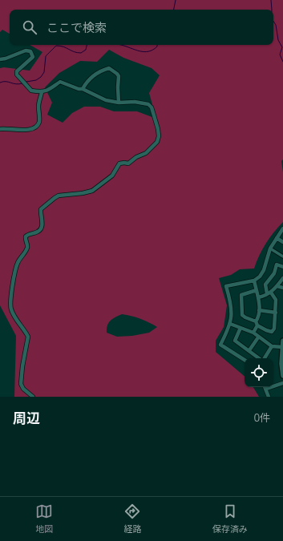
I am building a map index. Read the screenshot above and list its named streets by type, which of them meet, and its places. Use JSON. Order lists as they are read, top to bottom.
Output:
{
  "page": {
    "search": "ここで検索",
    "heading": ["周辺", "0件"],
    "nav": ["地図", "経路", "保存済み"]
  }
}
